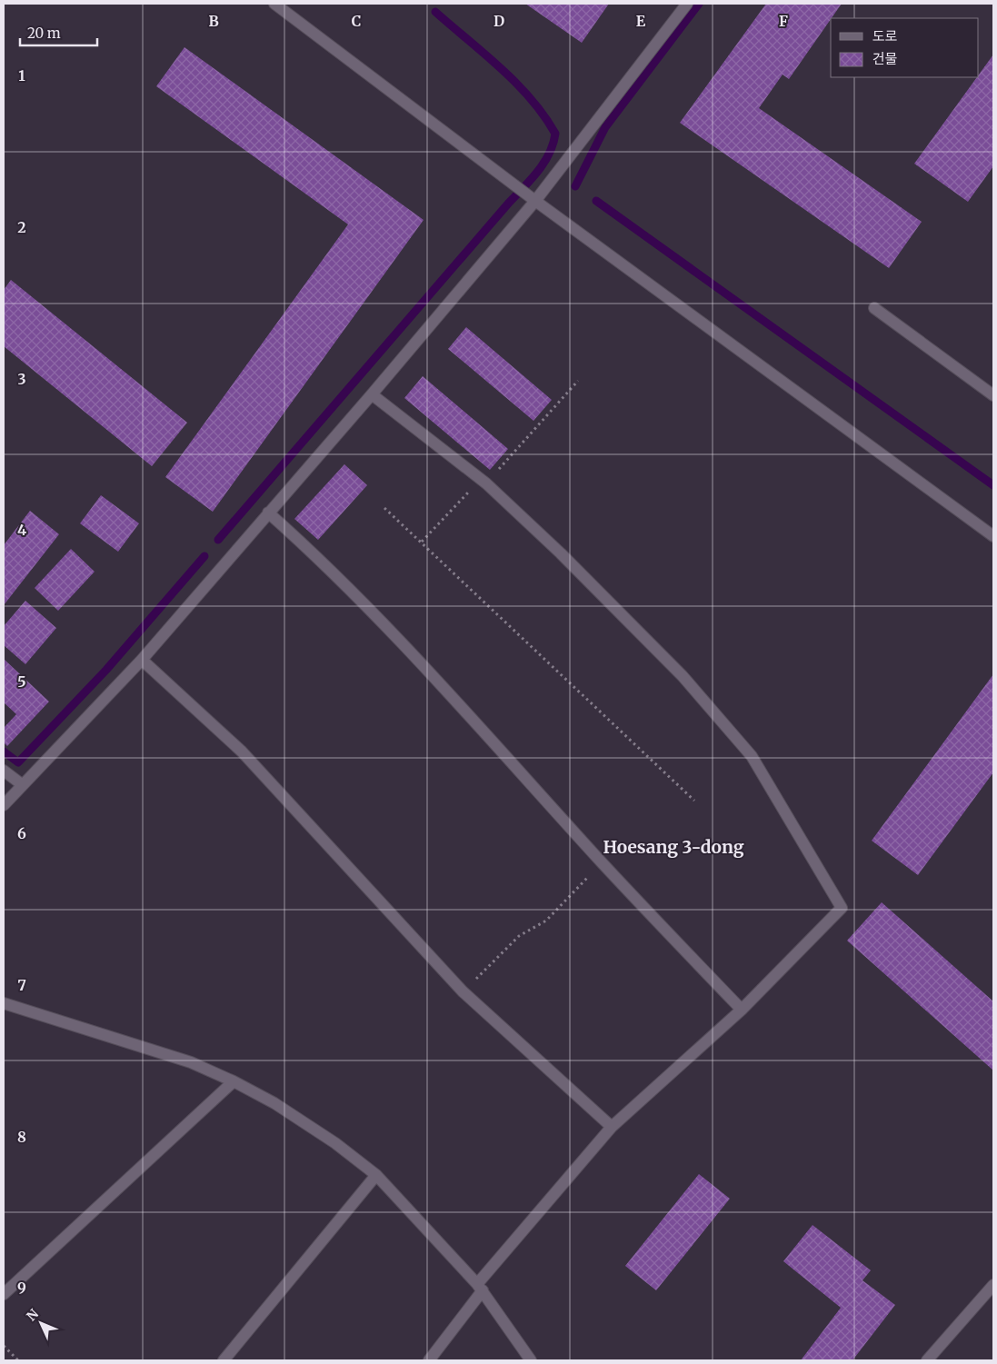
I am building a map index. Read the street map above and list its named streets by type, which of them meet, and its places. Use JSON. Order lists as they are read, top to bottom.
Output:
{
  "districts": ["Hoesang 3-dong"],
  "legend": ["도로", "건물"],
  "scale_bar": "20 m",
  "north": "top left",
  "grid": {
    "columns": [
      "B",
      "C",
      "D",
      "E",
      "F"
    ],
    "rows": [
      "1",
      "2",
      "3",
      "4",
      "5",
      "6",
      "7",
      "8",
      "9"
    ]
  }
}
